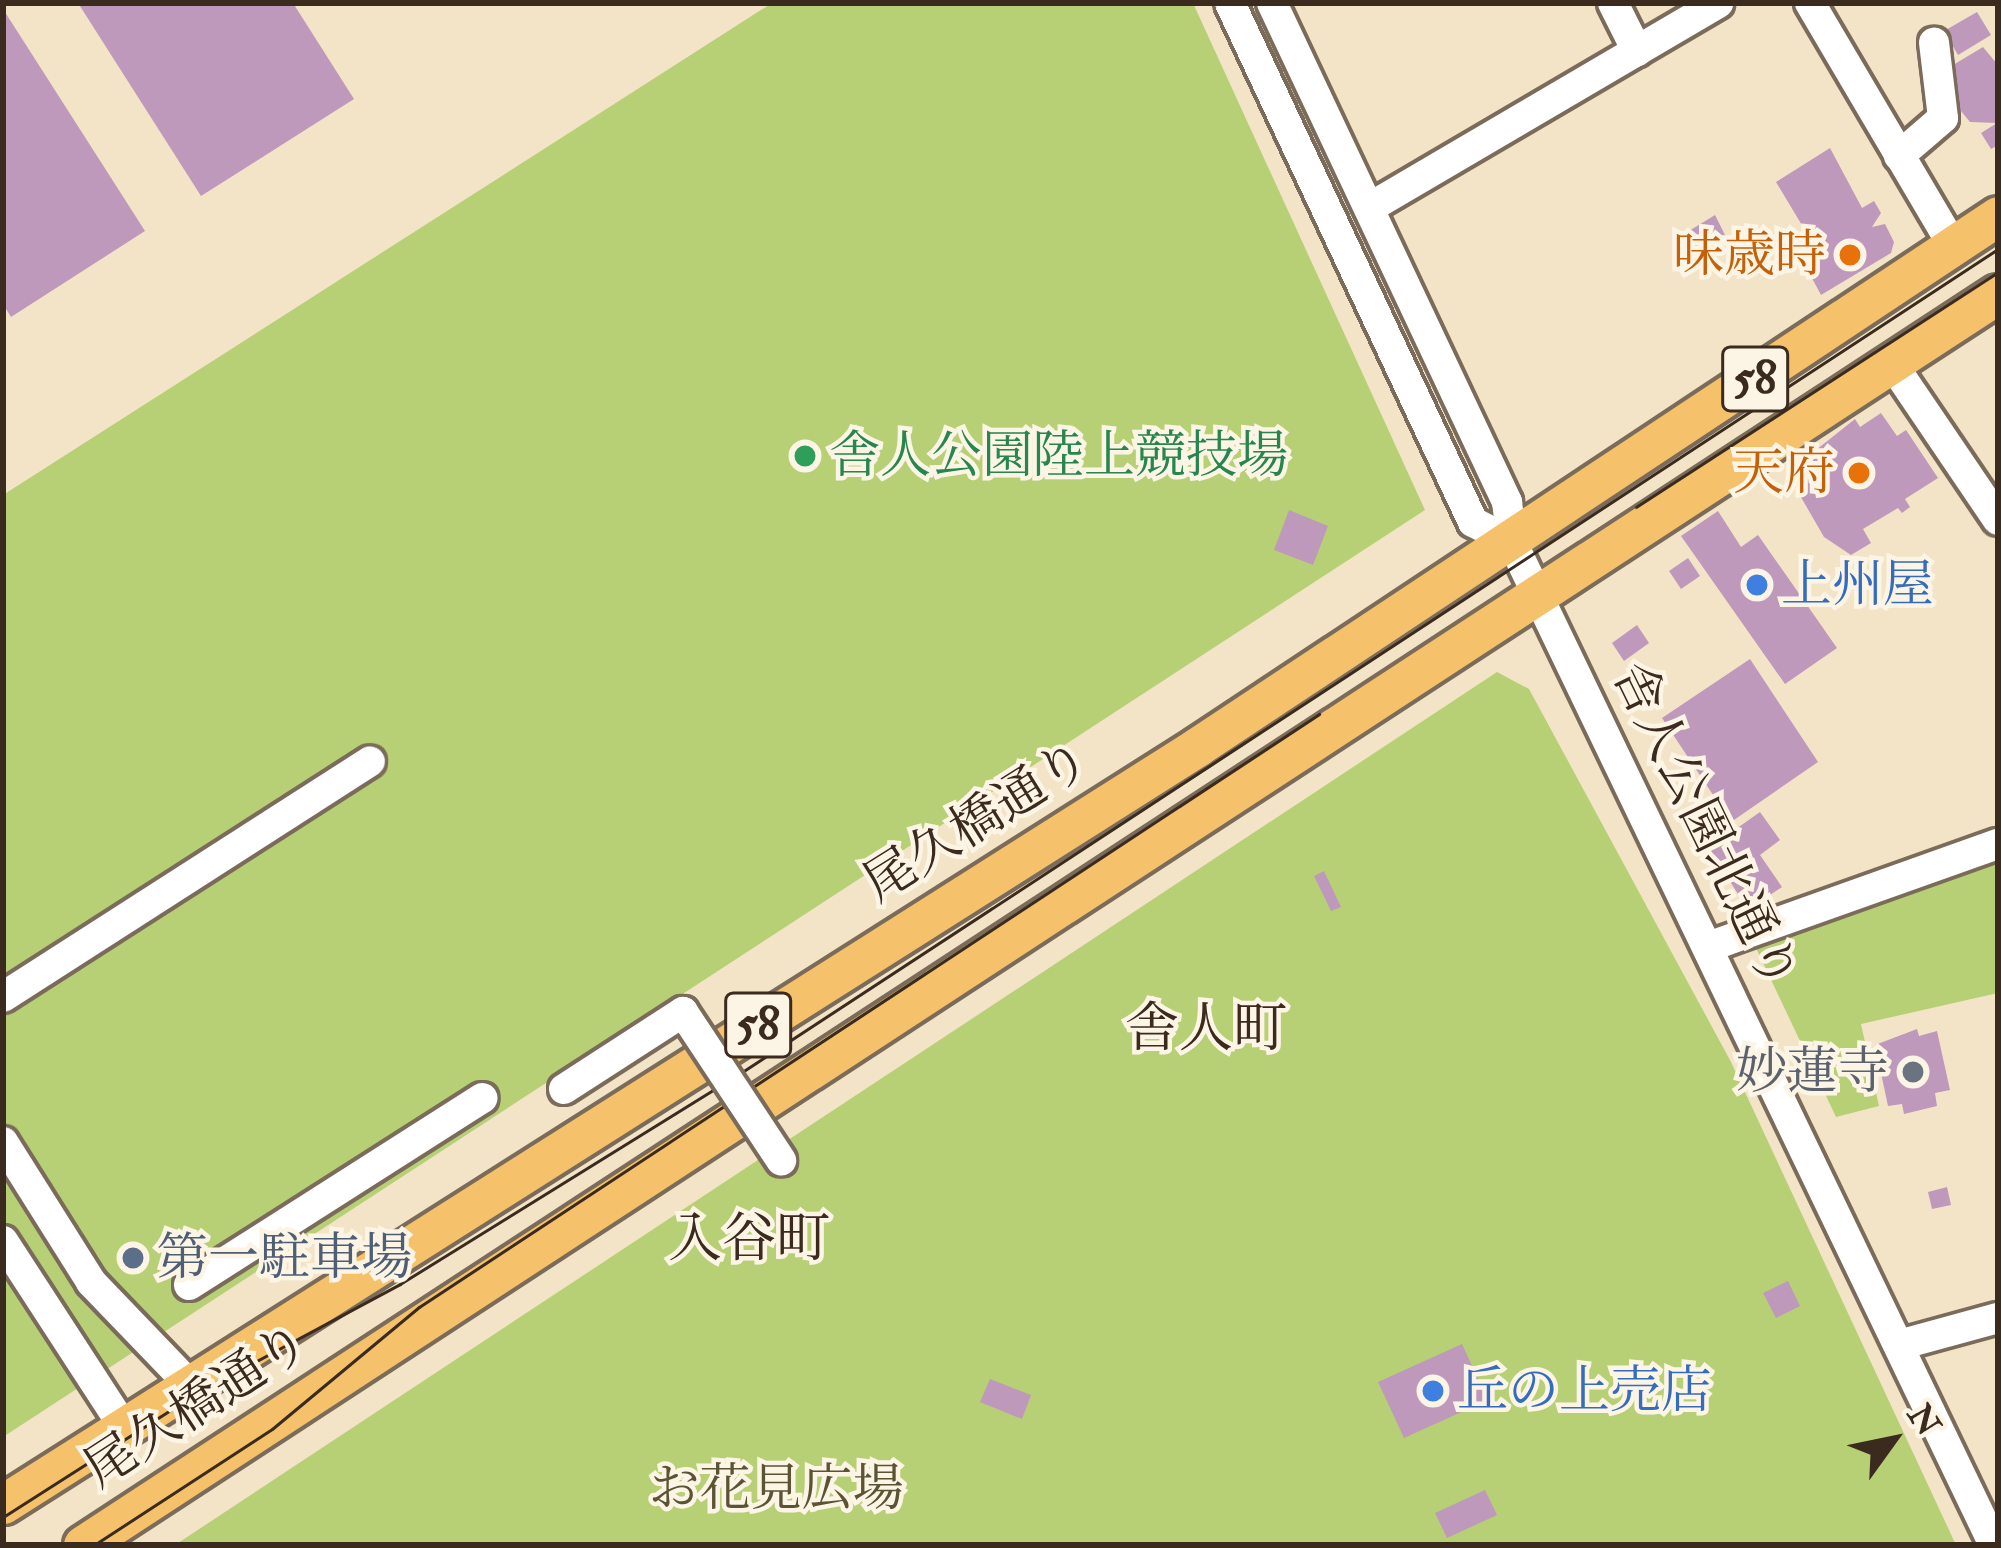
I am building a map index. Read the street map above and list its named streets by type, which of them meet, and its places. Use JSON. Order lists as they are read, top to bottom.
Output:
{
  "streets": {
    "main road": ["58", "尾久橋通り"],
    "street": ["舎人公園北通り"]
  },
  "crossings": [
    ["尾久橋通り", "舎人公園北通り"]
  ],
  "districts": ["舎人町", "入谷町"],
  "parks": ["お花見広場"],
  "places": [
    "味歳時",
    "舎人公園陸上競技場",
    "天府",
    "上州屋",
    "妙蓮寺",
    "第一駐車場",
    "丘の上売店"
  ],
  "north": "top right"
}
